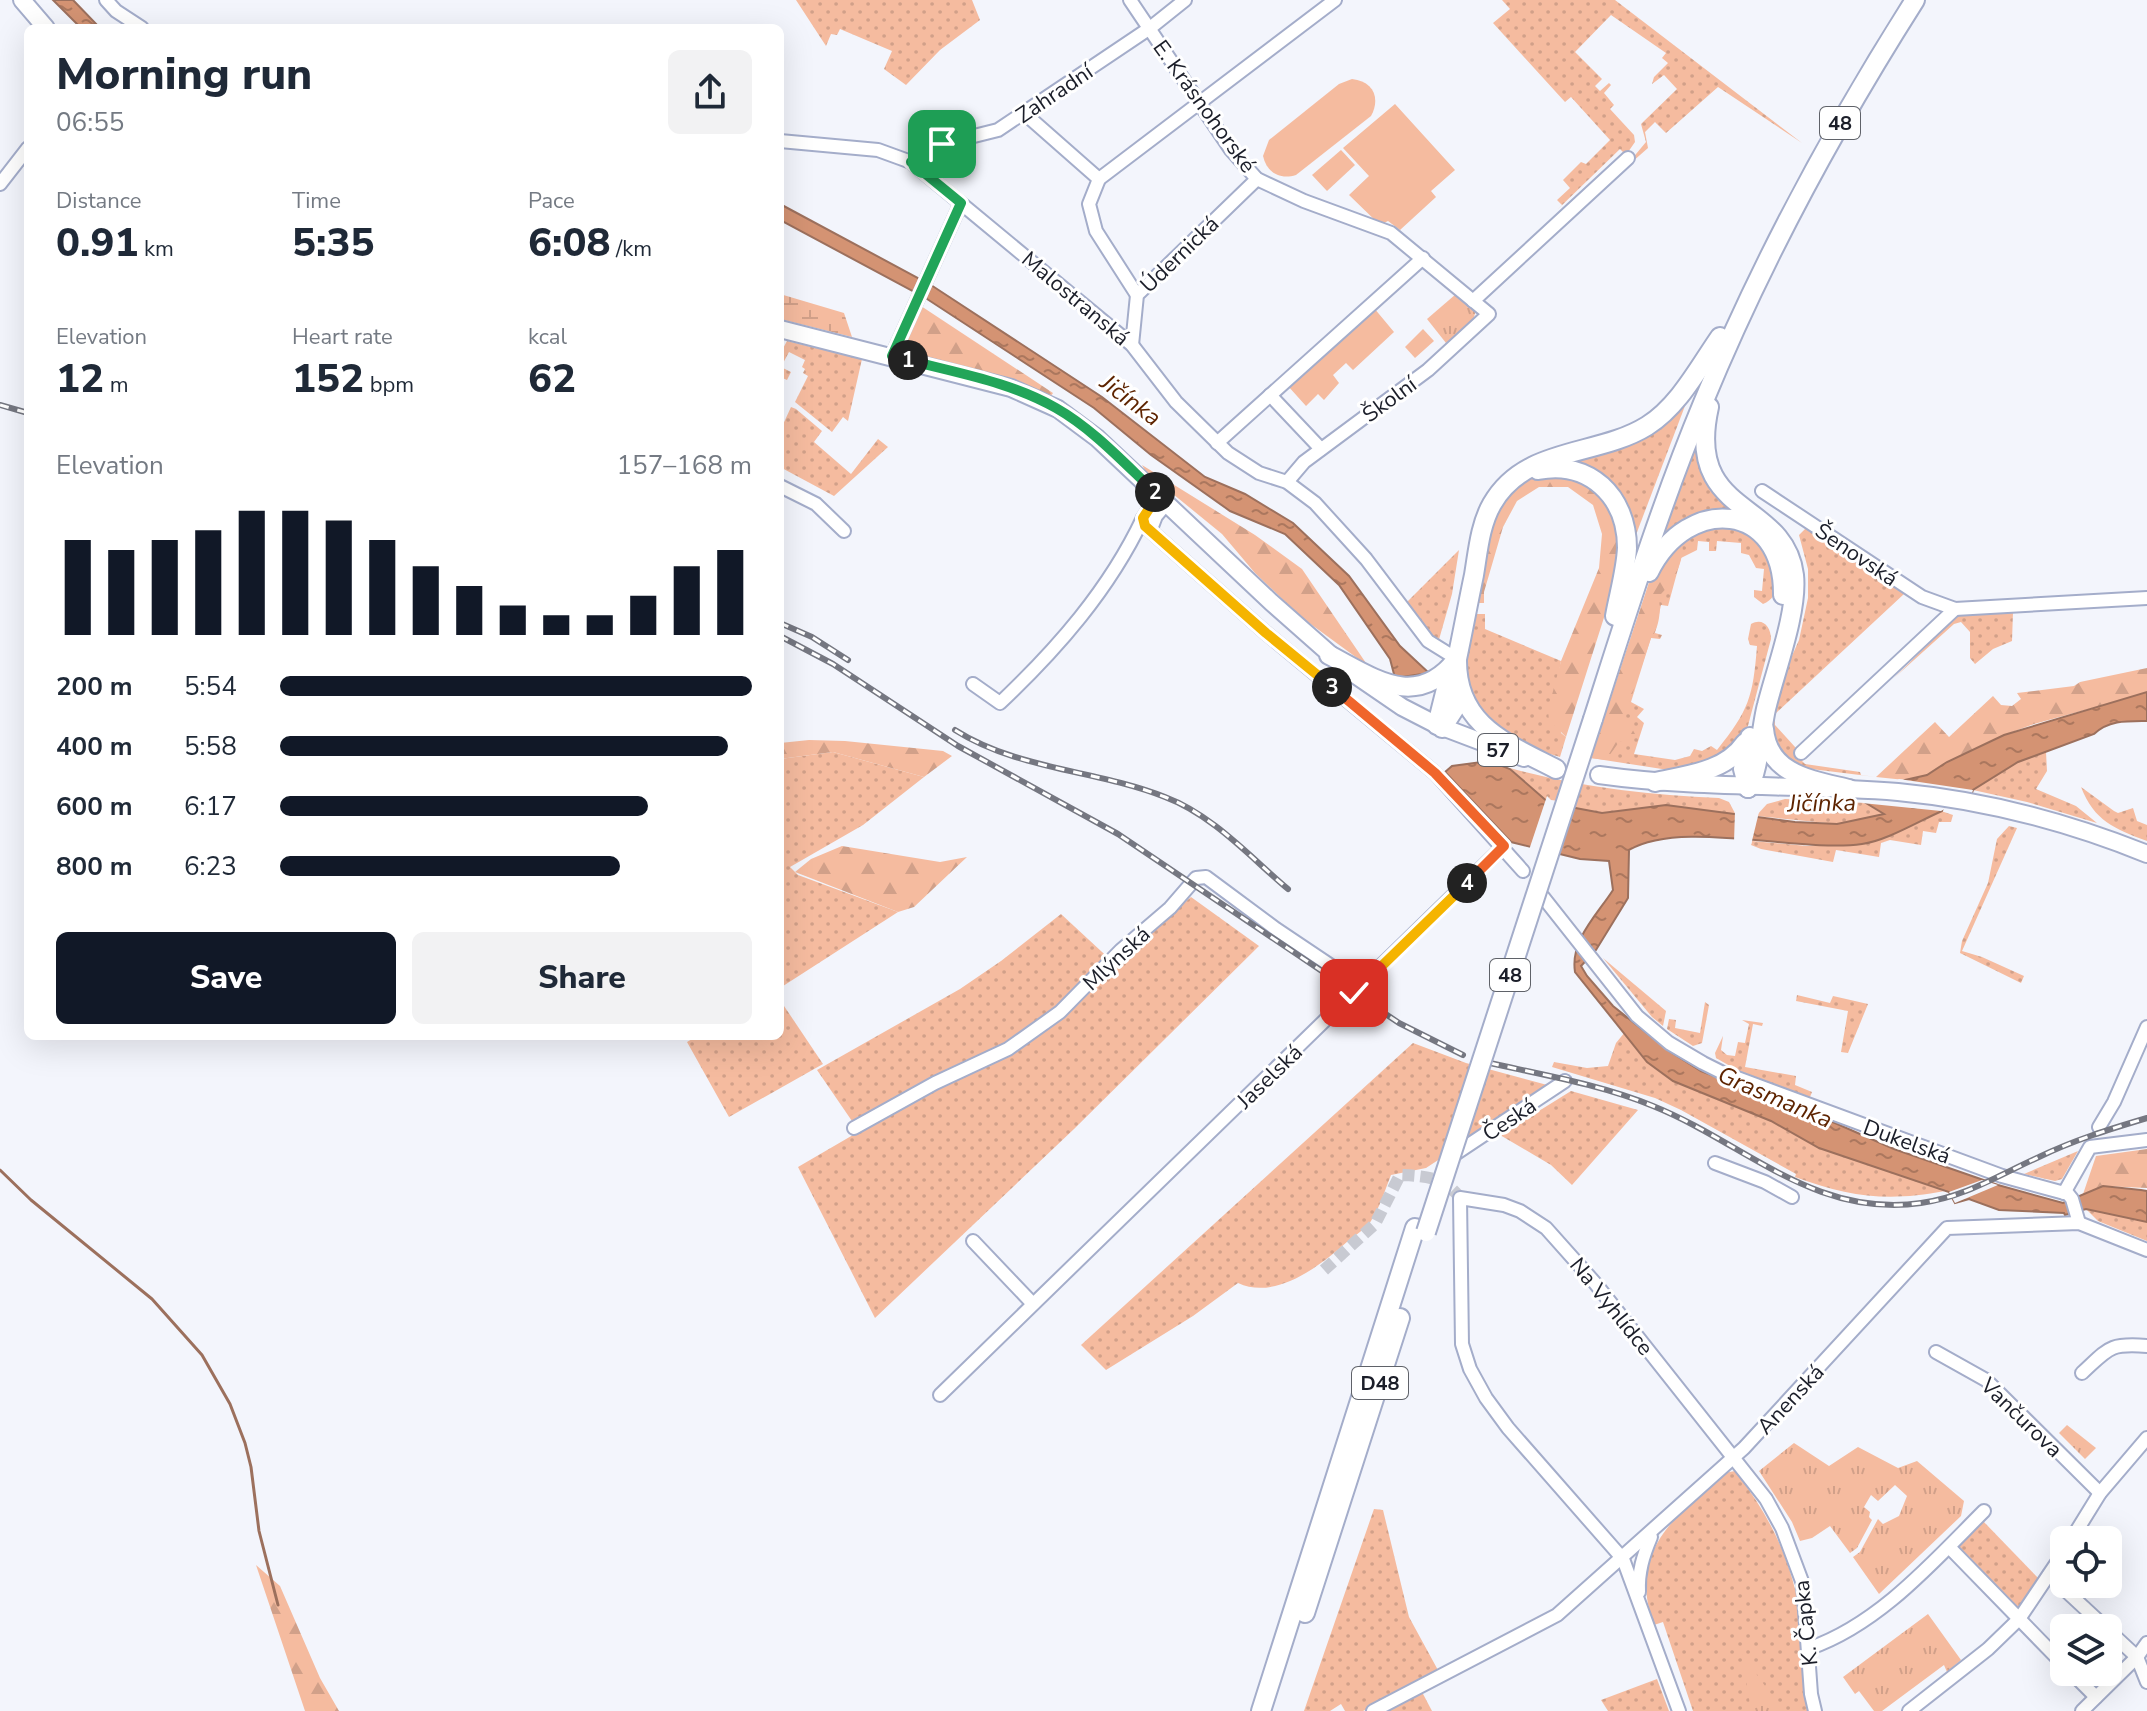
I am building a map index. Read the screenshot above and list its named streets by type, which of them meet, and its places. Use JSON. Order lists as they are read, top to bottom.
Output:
{
  "streets": {
    "highway": ["48", "D48"],
    "main road": ["57"],
    "street": [
      "Zahradní",
      "E. Krásnohorské",
      "Údernická",
      "Malostranská",
      "Školní",
      "Šenovská",
      "Mlýnská",
      "Jaselská",
      "Česká",
      "Dukelská",
      "Na Vyhlídce",
      "Anenská",
      "Vančurova",
      "K. Čapka"
    ]
  },
  "crossings": [
    ["Zahradní", "E. Krásnohorské"],
    ["Zahradní", "Malostranská"],
    ["E. Krásnohorské", "Údernická"],
    ["E. Krásnohorské", "Školní"],
    ["48", "D48"],
    ["Údernická", "Malostranská"],
    ["Malostranská", "Školní"],
    ["Mlýnská", "Jaselská"],
    ["Dukelská", "Anenská"],
    ["Na Vyhlídce", "Anenská"],
    ["Na Vyhlídce", "K. Čapka"],
    ["Anenská", "K. Čapka"]
  ],
  "water": ["Jičínka", "Grasmanka"],
  "page": {
    "heading": ["Morning run", "06:55"],
    "stats": [
      ["Distance", "0.91 km"],
      ["Time", "5:35"],
      ["Pace", "6:08 /km"],
      ["Elevation", "12 m"],
      ["Heart rate", "152 bpm"],
      ["kcal", "62"]
    ],
    "pins": [
      "1",
      "2",
      "3",
      "4"
    ],
    "chart": ["Elevation", "157–168 m"],
    "list": [
      {
        "name": "200 m",
        "note": "5:54"
      },
      {
        "name": "400 m",
        "note": "5:58"
      },
      {
        "name": "600 m",
        "note": "6:17"
      },
      {
        "name": "800 m",
        "note": "6:23"
      }
    ],
    "buttons": ["Save", "Share"]
  }
}
